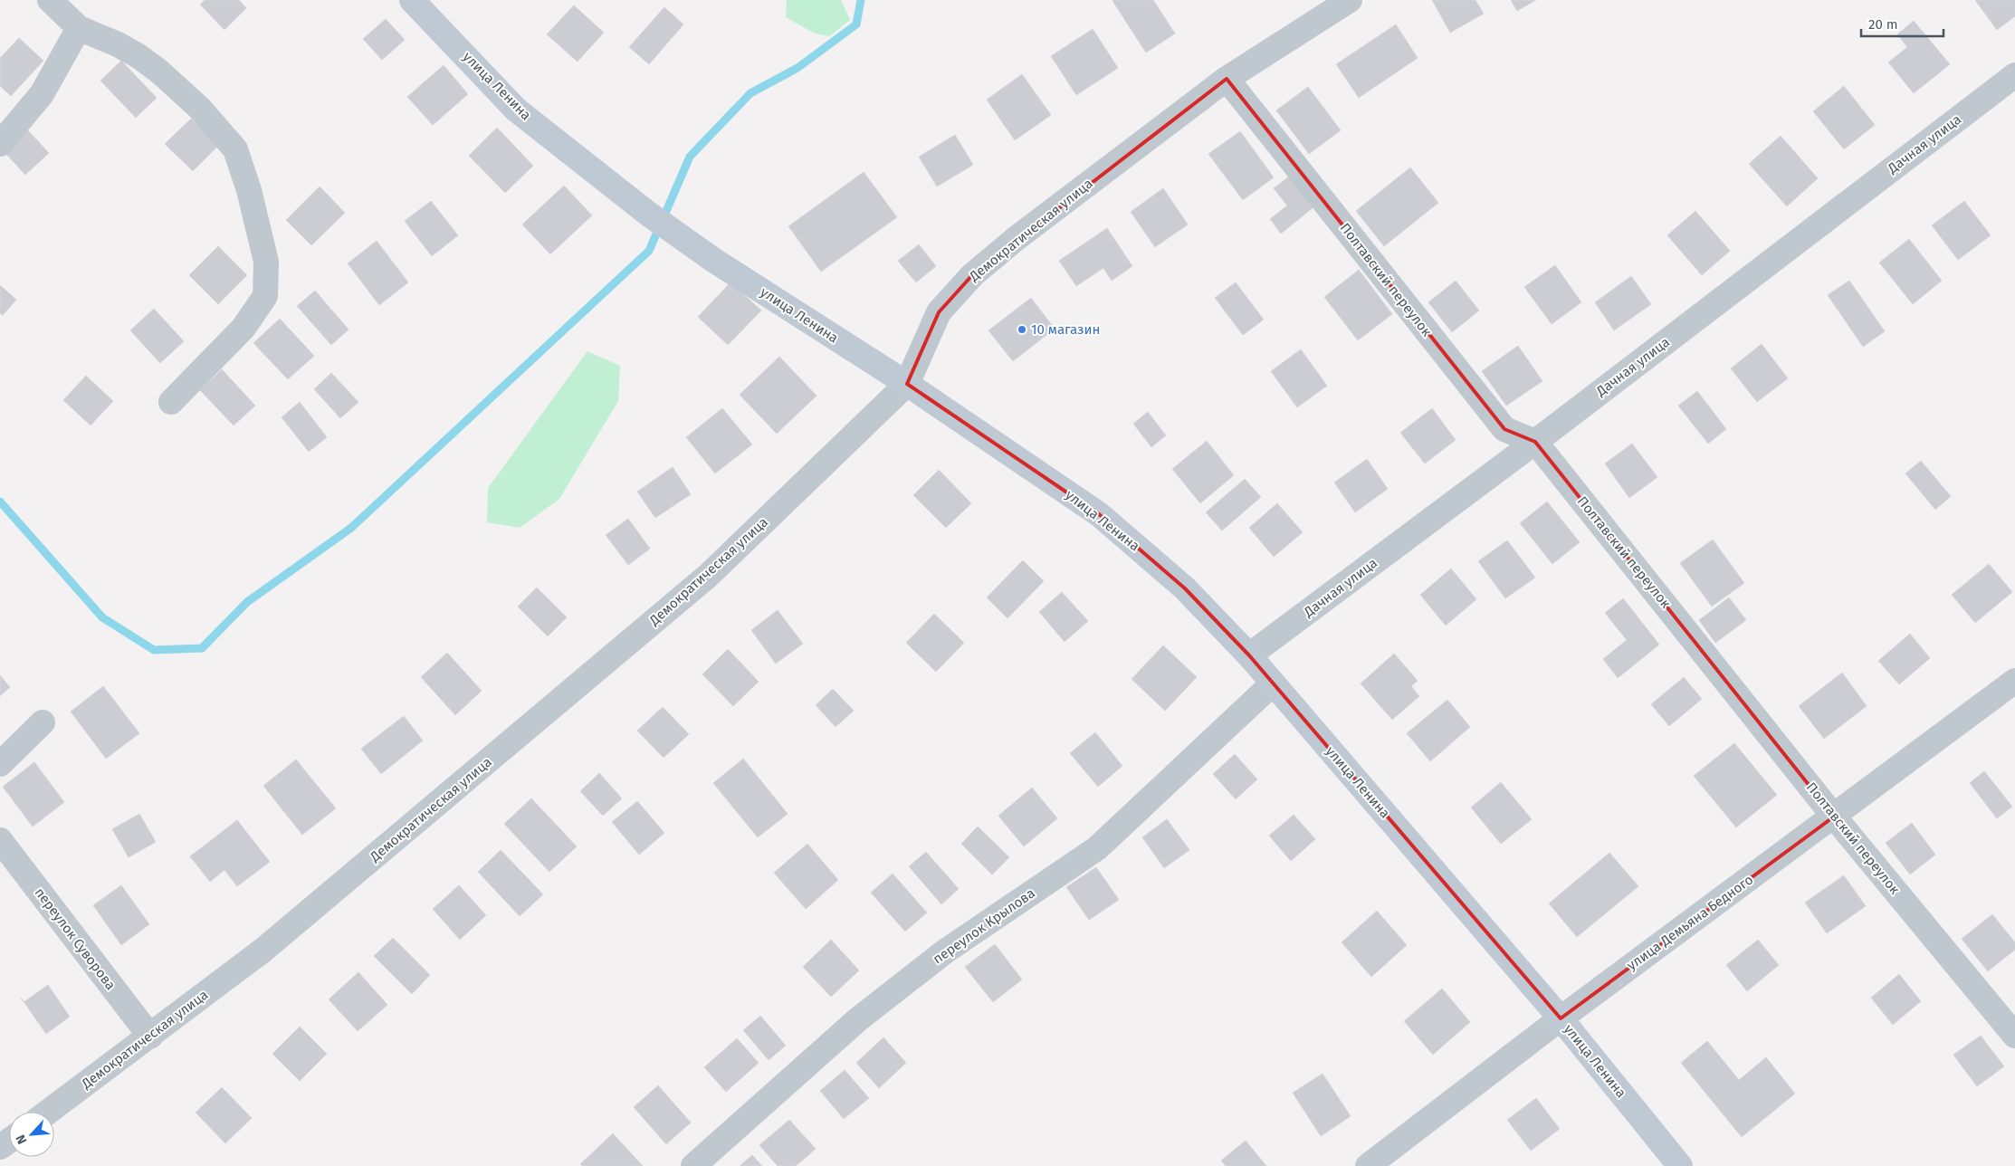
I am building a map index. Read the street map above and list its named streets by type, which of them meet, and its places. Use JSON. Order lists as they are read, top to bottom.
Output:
{
  "streets": {
    "street": [
      "улица Ленина",
      "Дачная улица",
      "Демократическая улица",
      "Полтавский переулок",
      "улица Демьяна Бедного",
      "переулок Крылова",
      "переулок Суворова"
    ]
  },
  "crossings": [
    ["улица Ленина", "Дачная улица"],
    ["улица Ленина", "Демократическая улица"],
    ["улица Ленина", "улица Демьяна Бедного"],
    ["улица Ленина", "переулок Крылова"],
    ["Дачная улица", "Полтавский переулок"],
    ["Демократическая улица", "Полтавский переулок"],
    ["Демократическая улица", "переулок Суворова"],
    ["Полтавский переулок", "улица Демьяна Бедного"]
  ],
  "places": ["10 магазин"],
  "scale_bar": "20 m",
  "north": "bottom left"
}
